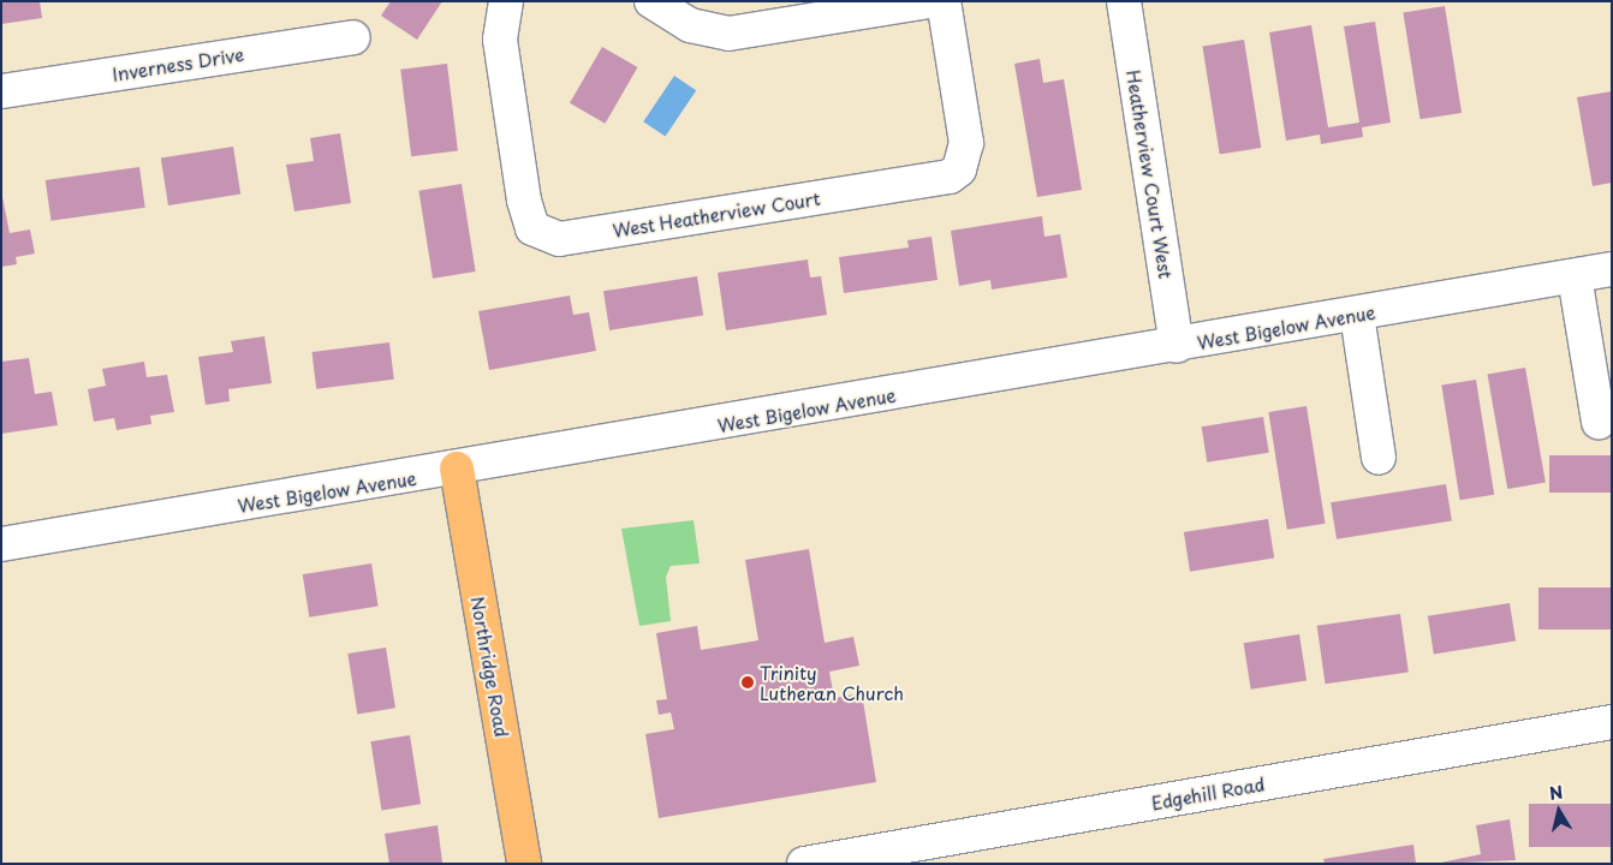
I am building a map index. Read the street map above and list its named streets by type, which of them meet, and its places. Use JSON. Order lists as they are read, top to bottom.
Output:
{
  "streets": {
    "main road": ["Northridge Road"],
    "street": [
      "Inverness Drive",
      "Heatherview Court West",
      "West Heatherview Court",
      "West Bigelow Avenue",
      "Edgehill Road"
    ]
  },
  "crossings": [
    ["Heatherview Court West", "West Bigelow Avenue"],
    ["West Bigelow Avenue", "Northridge Road"]
  ],
  "places": ["Trinity Lutheran Church"],
  "north": "top"
}
